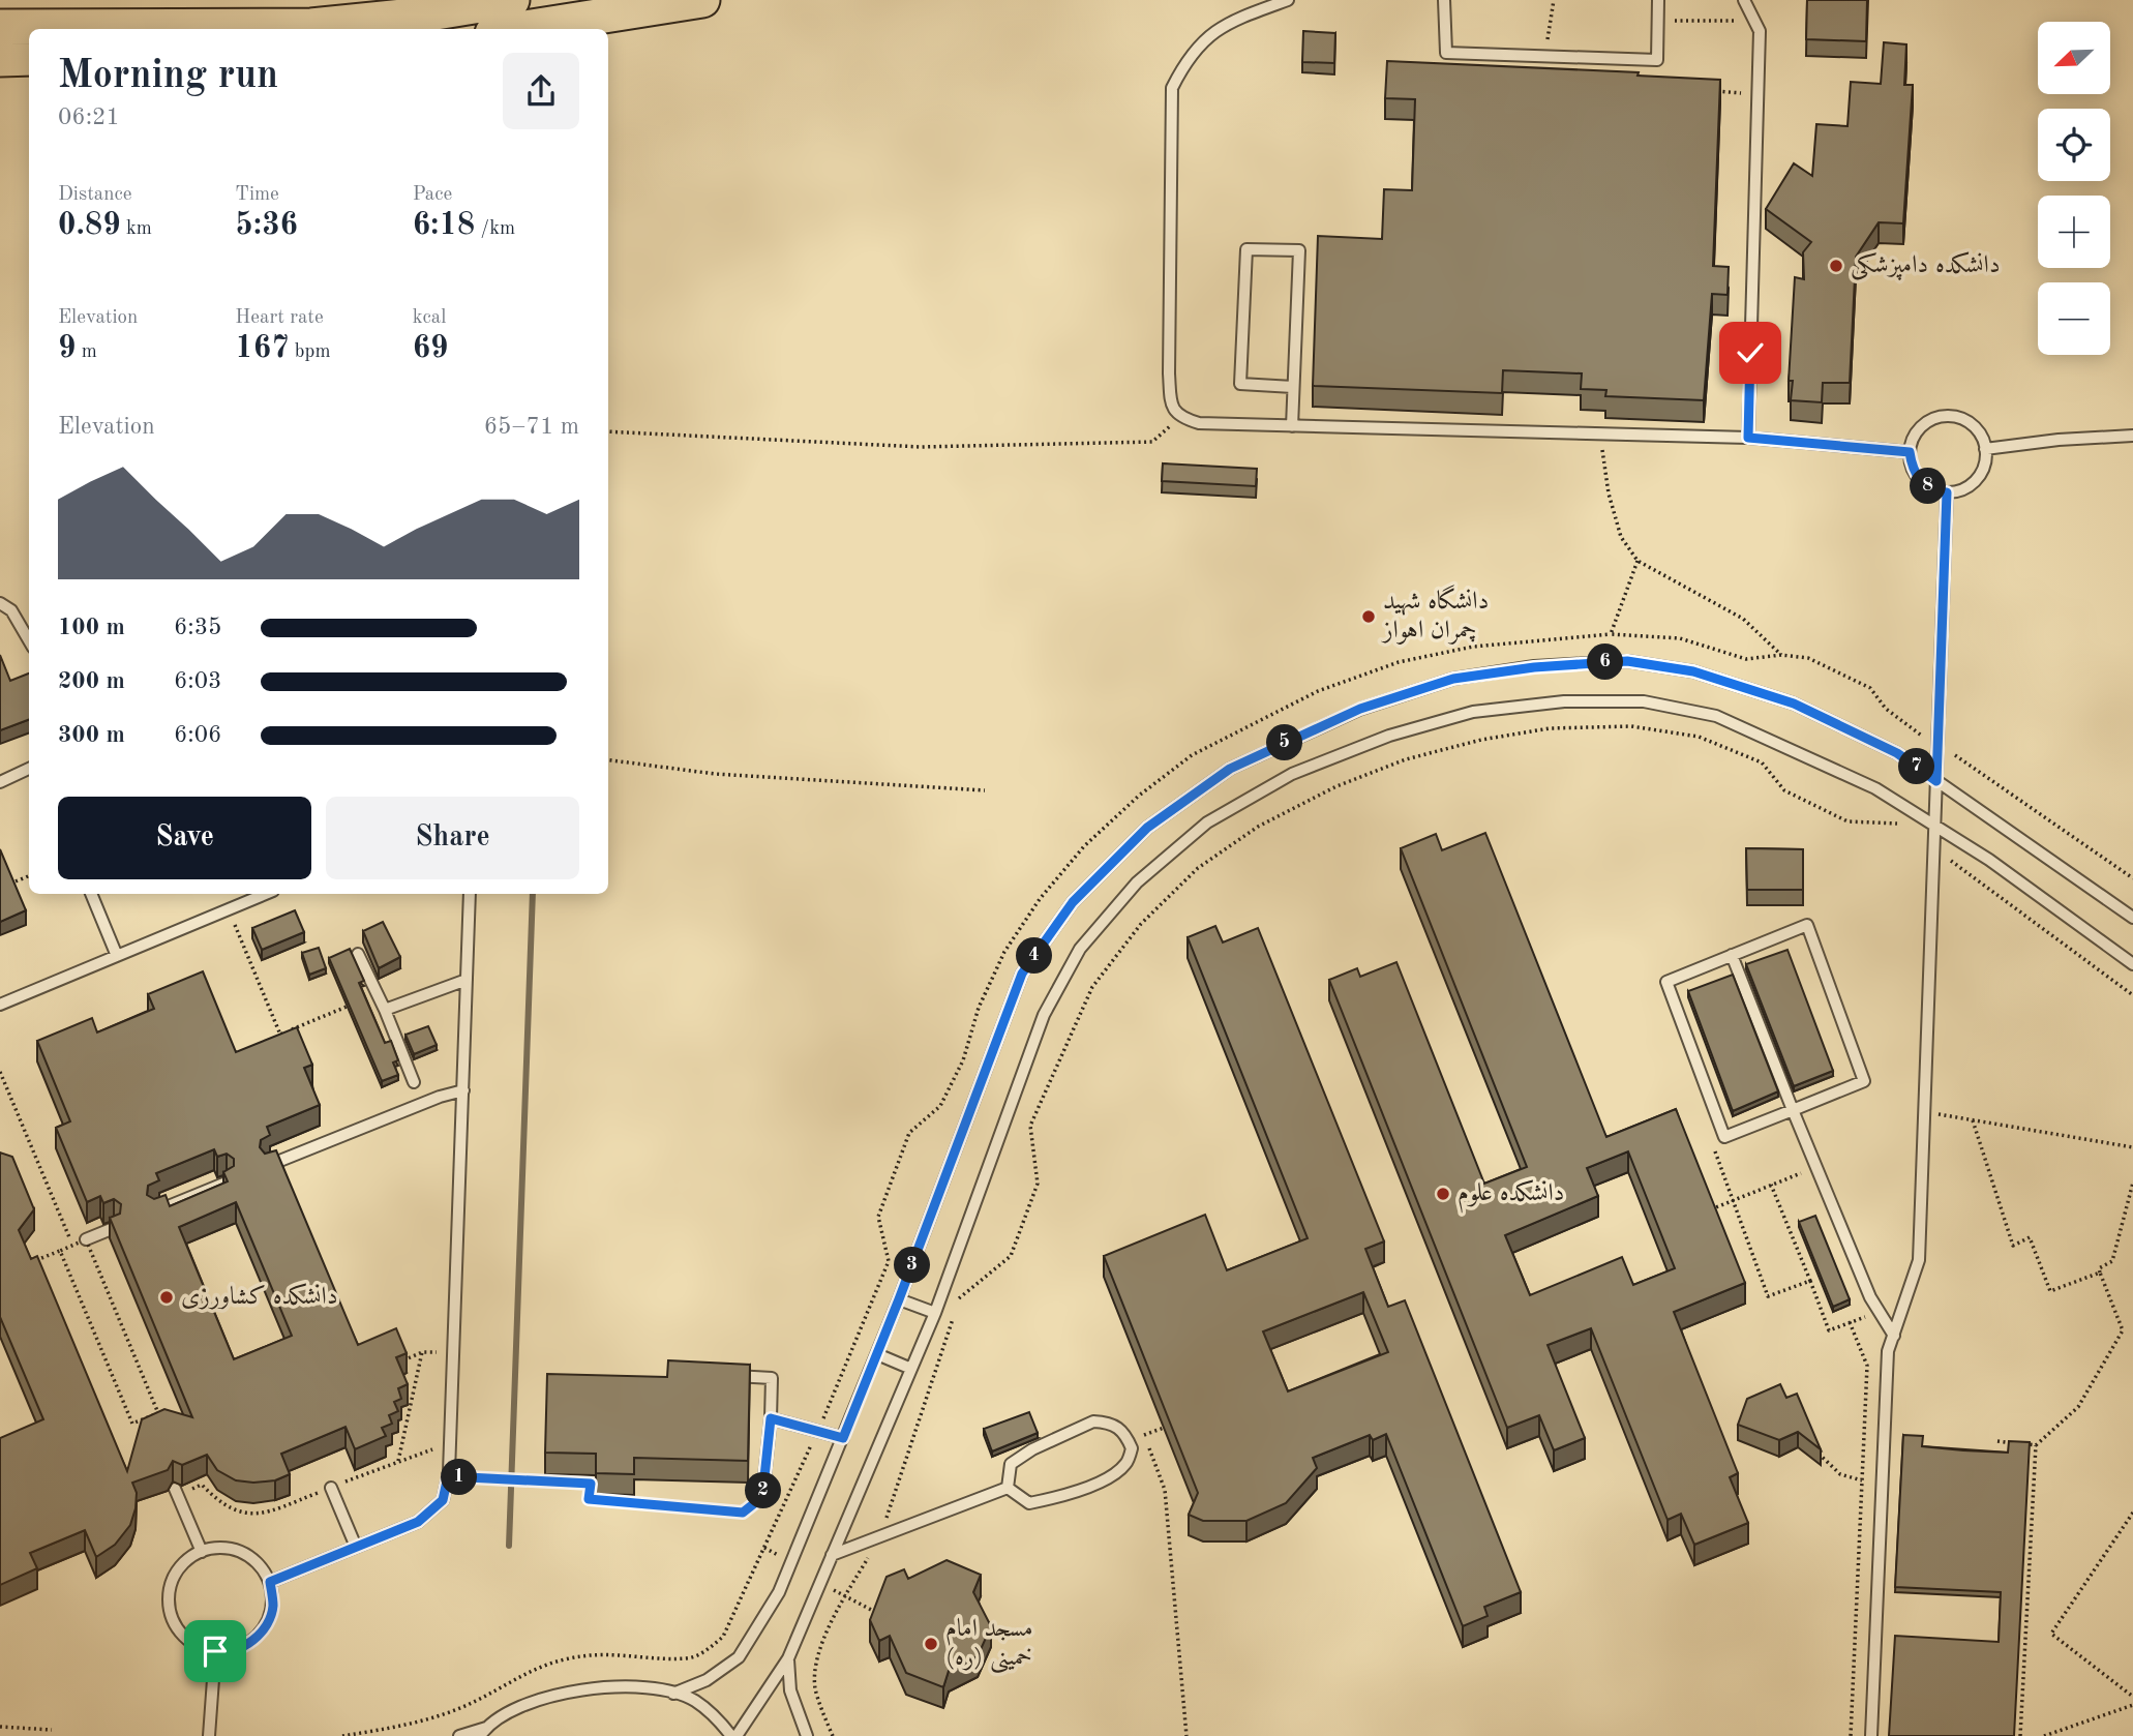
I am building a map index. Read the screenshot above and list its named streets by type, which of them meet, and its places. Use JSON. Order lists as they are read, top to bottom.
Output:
{
  "places": [
    "دانشکده دامپزشکی",
    "دانشگاه شهید چمران اهواز",
    "دانشکده علوم",
    "دانشکده کشاورزی",
    "مسجد امام خمینی (ره)"
  ],
  "north": "bottom left",
  "page": {
    "map_buttons": ["+", "−"],
    "heading": ["Morning run", "06:21"],
    "stats": [
      ["Distance", "0.89 km"],
      ["Time", "5:36"],
      ["Pace", "6:18 /km"],
      ["Elevation", "9 m"],
      ["Heart rate", "167 bpm"],
      ["kcal", "69"]
    ],
    "chart": ["Elevation", "65–71 m"],
    "pins": [
      "8",
      "6",
      "5",
      "7",
      "4",
      "3",
      "1",
      "2"
    ],
    "list": [
      {
        "name": "100 m",
        "note": "6:35"
      },
      {
        "name": "200 m",
        "note": "6:03"
      },
      {
        "name": "300 m",
        "note": "6:06"
      }
    ],
    "buttons": ["Save", "Share"]
  }
}
